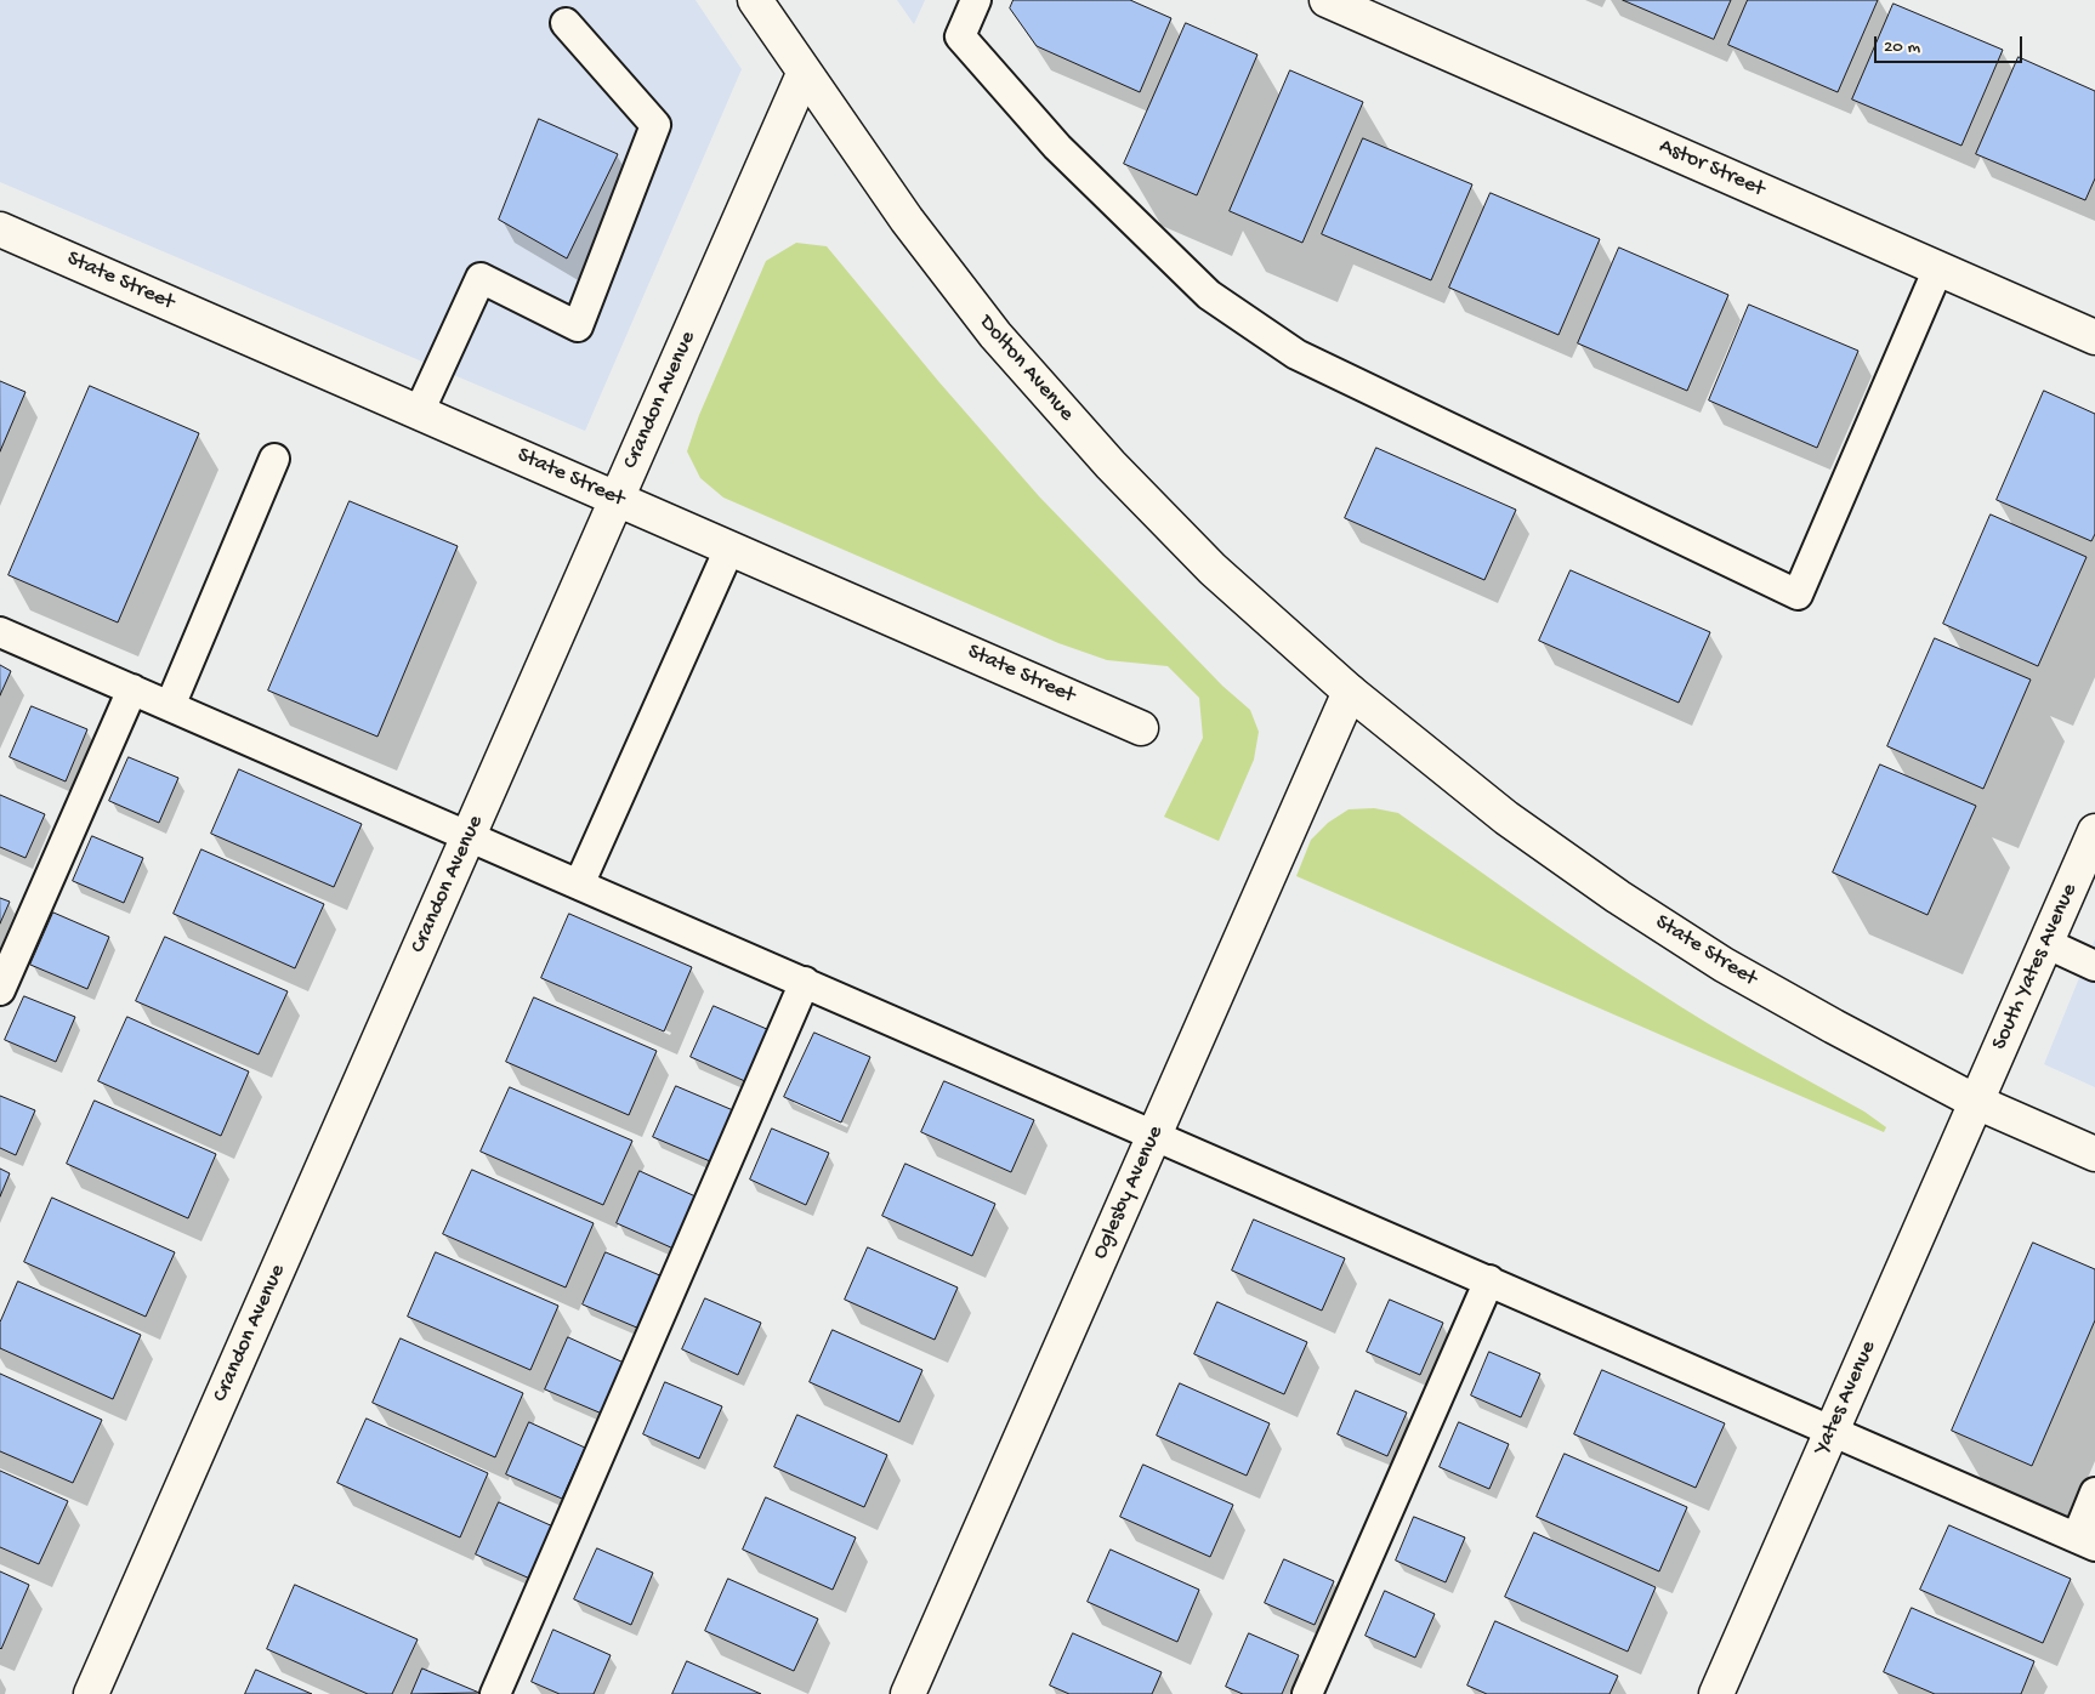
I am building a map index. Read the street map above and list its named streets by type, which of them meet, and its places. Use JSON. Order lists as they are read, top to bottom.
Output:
{
  "streets": {
    "street": [
      "Astor Street",
      "State Street",
      "Dolton Avenue",
      "Crandon Avenue",
      "South Yates Avenue",
      "Oglesby Avenue",
      "Yates Avenue"
    ]
  },
  "crossings": [
    ["State Street", "Dolton Avenue"],
    ["State Street", "Crandon Avenue"],
    ["State Street", "South Yates Avenue"],
    ["State Street", "Oglesby Avenue"],
    ["State Street", "Yates Avenue"],
    ["Dolton Avenue", "Crandon Avenue"],
    ["Dolton Avenue", "Oglesby Avenue"],
    ["South Yates Avenue", "Yates Avenue"]
  ],
  "scale_bar": "20 m"
}
